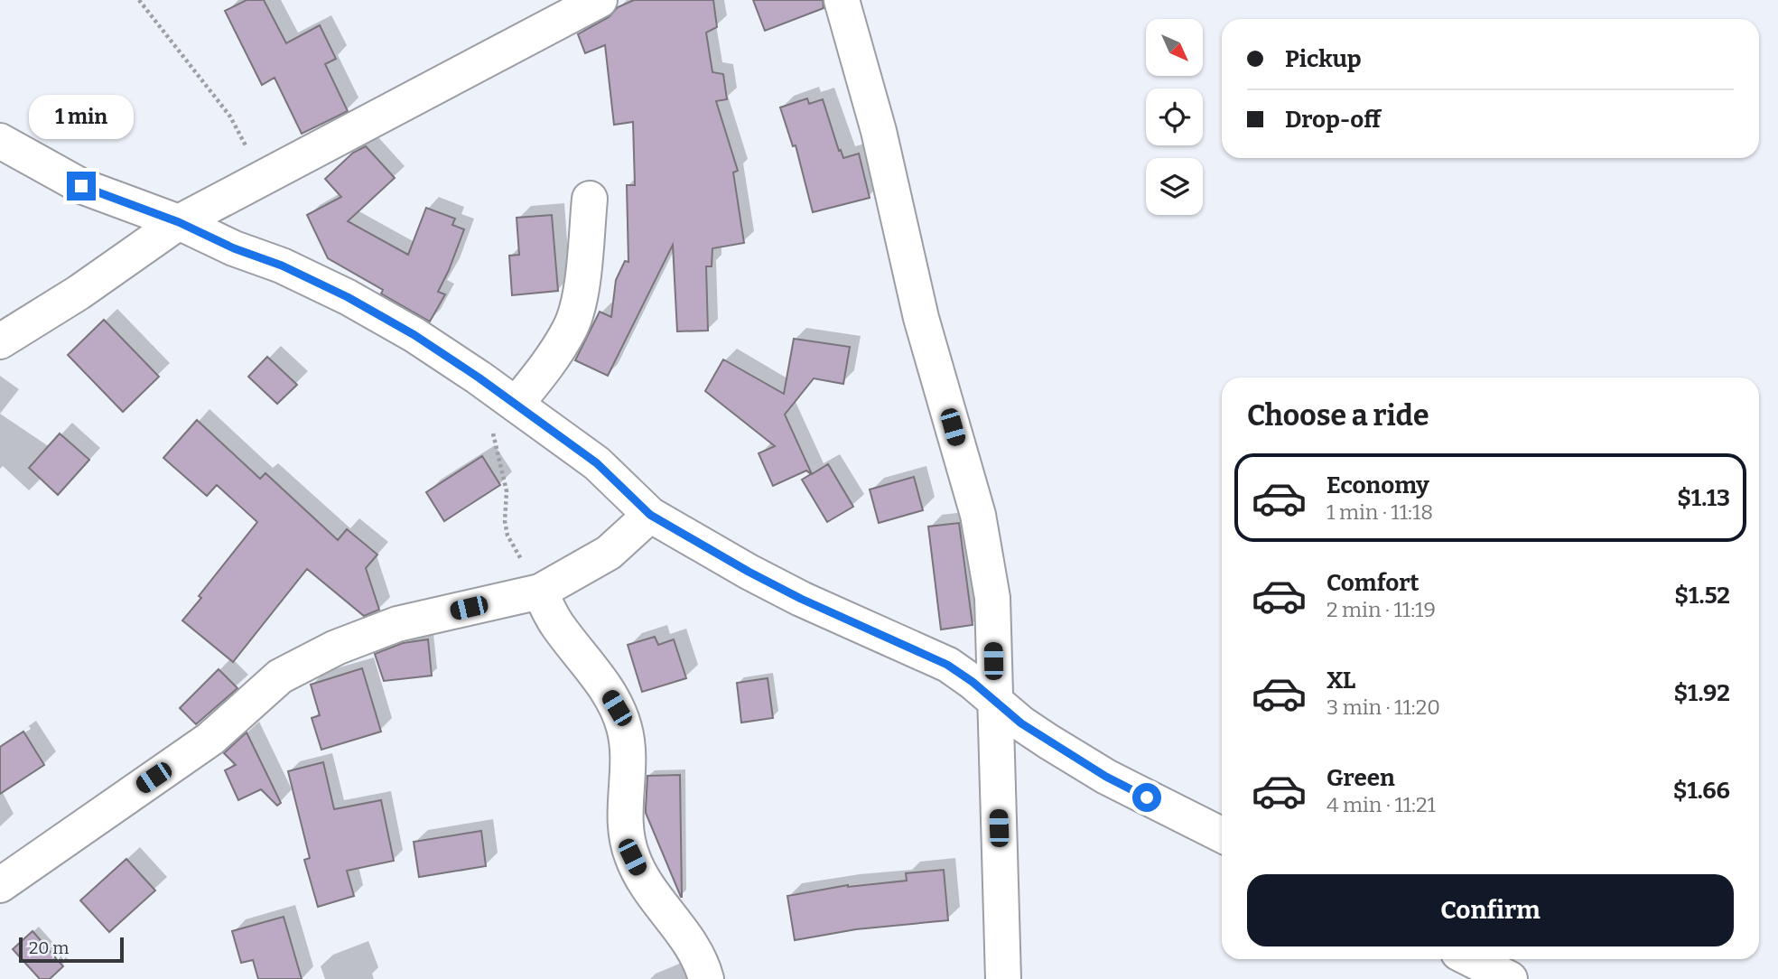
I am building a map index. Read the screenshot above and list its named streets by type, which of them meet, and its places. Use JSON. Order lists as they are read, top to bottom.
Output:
{
  "scale_bar": "20 m",
  "north": "bottom right",
  "page": {
    "banner": ["Pickup", "Drop-off"],
    "bubble": "1 min",
    "heading": "Choose a ride",
    "list": [
      {
        "name": "Economy",
        "note": "1 min · 11:18",
        "value": "$1.13"
      },
      {
        "name": "Comfort",
        "note": "2 min · 11:19",
        "value": "$1.52"
      },
      {
        "name": "XL",
        "note": "3 min · 11:20",
        "value": "$1.92"
      },
      {
        "name": "Green",
        "note": "4 min · 11:21",
        "value": "$1.66"
      }
    ],
    "buttons": "Confirm",
    "scale": "20 m"
  }
}
